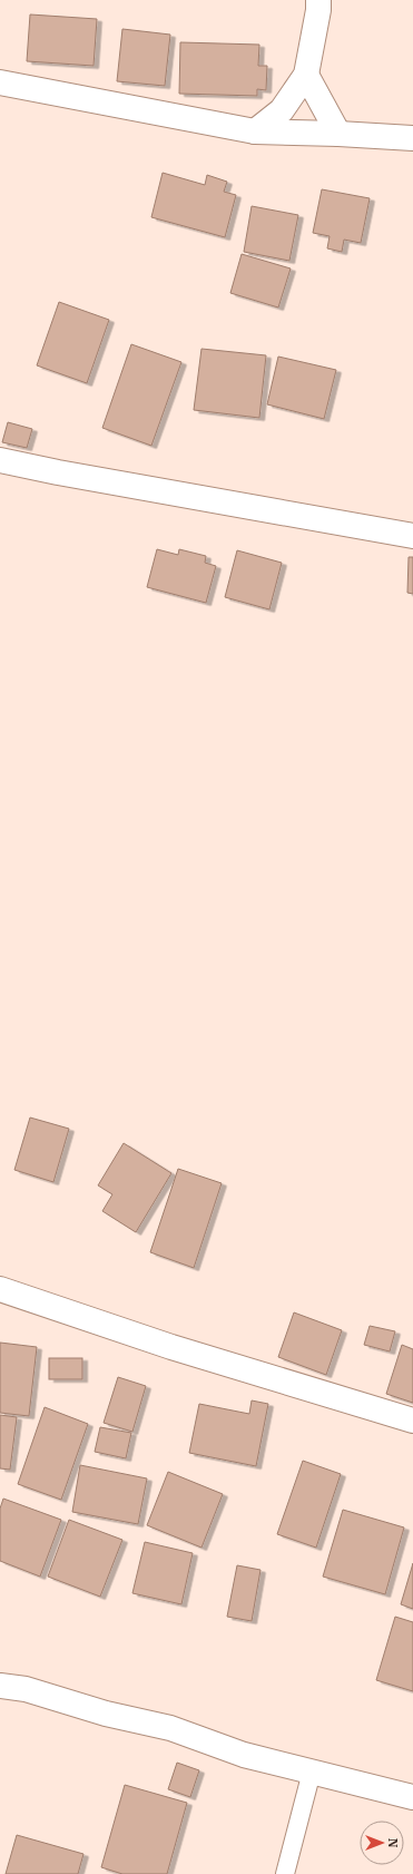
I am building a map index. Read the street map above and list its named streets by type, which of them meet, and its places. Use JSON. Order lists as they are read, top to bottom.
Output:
{
  "north": "right"
}
